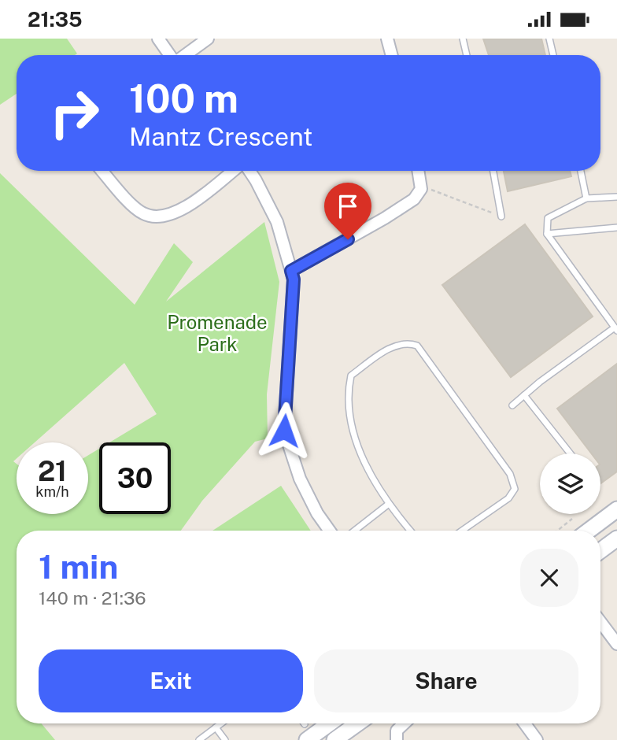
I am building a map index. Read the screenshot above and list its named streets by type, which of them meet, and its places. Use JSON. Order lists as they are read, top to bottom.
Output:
{
  "parks": ["Promenade Park"],
  "page": {
    "status": "21:35",
    "turn": ["100 m", "Mantz Crescent"],
    "speed": "21 km/h",
    "limit": "30",
    "heading": ["1 min", "140 m · 21:36"],
    "buttons": ["Exit", "Share"]
  }
}
